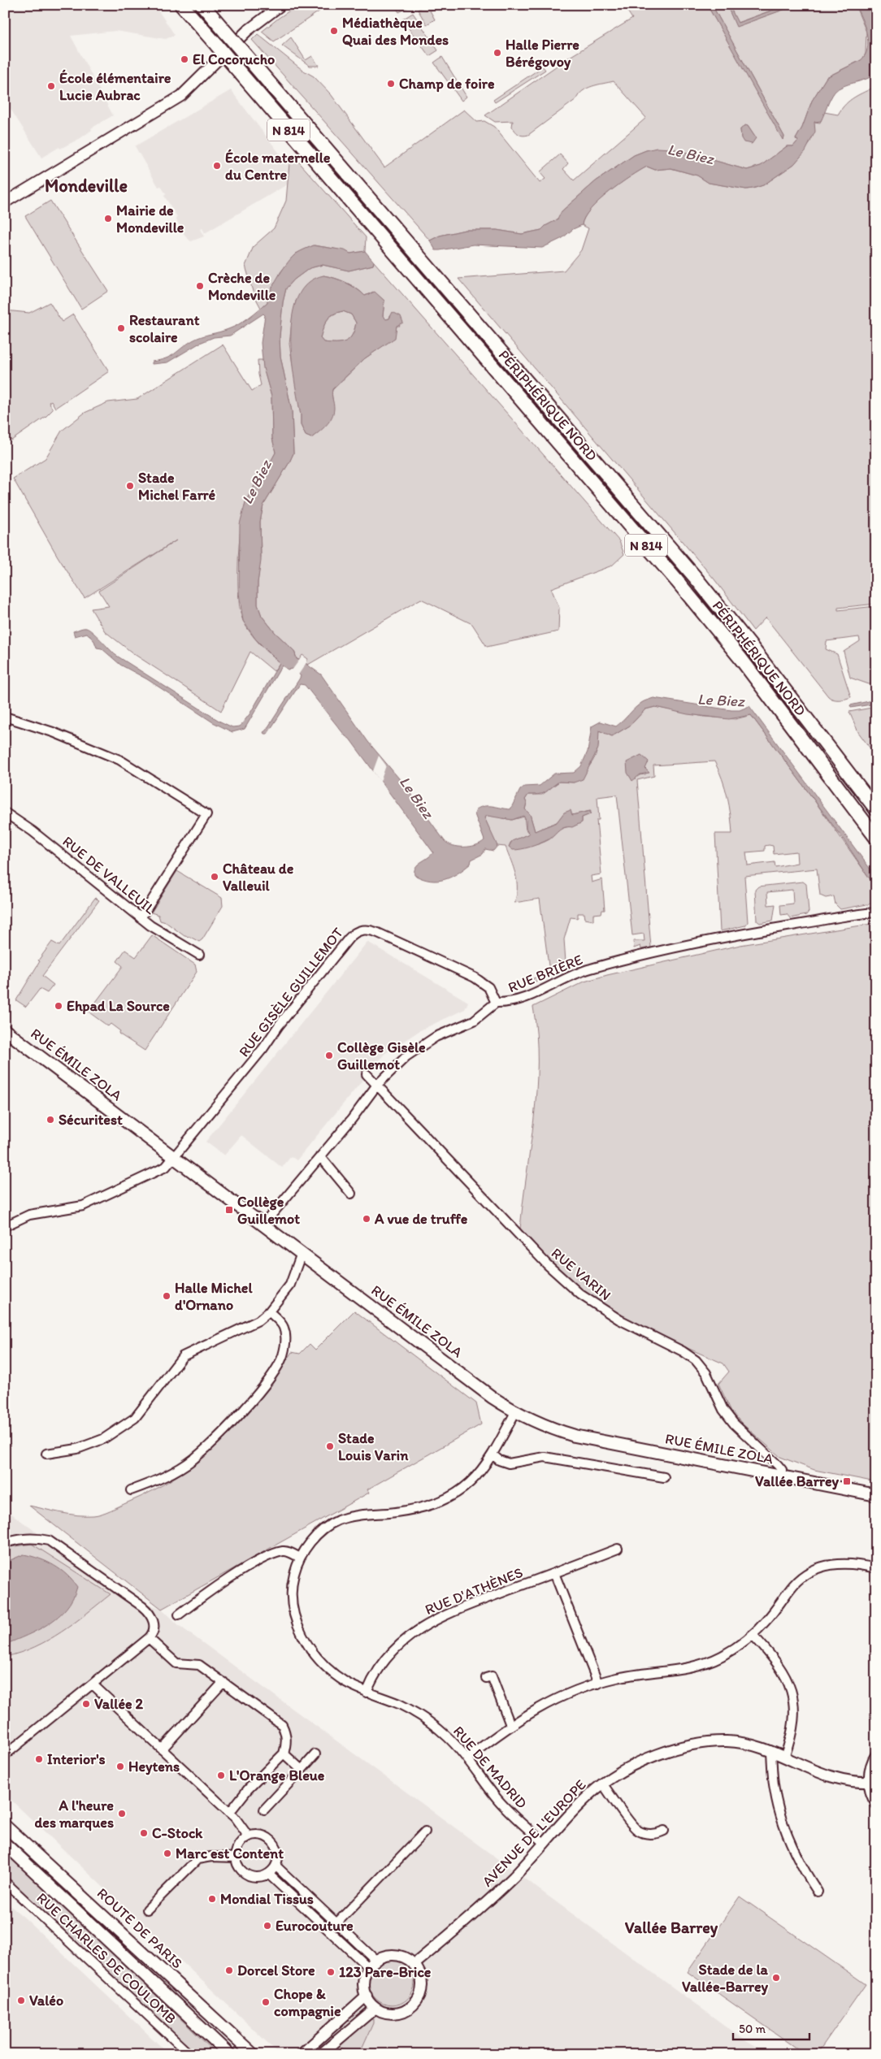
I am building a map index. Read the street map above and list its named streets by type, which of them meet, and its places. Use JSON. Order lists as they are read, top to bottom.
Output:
{
  "streets": {
    "highway": ["N 814", "PÉRIPHÉRIQUE NORD"],
    "main road": ["RUE ÉMILE ZOLA", "ROUTE DE PARIS"],
    "street": [
      "RUE DE VALLEUIL",
      "RUE BRIÈRE",
      "RUE GISÈLE GUILLEMOT",
      "RUE VARIN",
      "RUE D'ATHÈNES",
      "RUE DE MADRID",
      "AVENUE DE L'EUROPE",
      "RUE CHARLES DE COULOMB"
    ]
  },
  "crossings": [
    ["RUE BRIÈRE", "RUE GISÈLE GUILLEMOT"],
    ["RUE BRIÈRE", "RUE ÉMILE ZOLA"],
    ["RUE BRIÈRE", "RUE VARIN"],
    ["RUE GISÈLE GUILLEMOT", "RUE ÉMILE ZOLA"],
    ["RUE ÉMILE ZOLA", "RUE VARIN"],
    ["RUE D'ATHÈNES", "RUE DE MADRID"],
    ["RUE DE MADRID", "AVENUE DE L'EUROPE"]
  ],
  "districts": ["Mondeville", "Vallée Barrey"],
  "water": ["Le Biez"],
  "places": {
    "other": [
      "Médiathèque Quai des Mondes",
      "Halle Pierre Bérégovoy",
      "El Cocorucho",
      "Champ de foire",
      "École élémentaire Lucie Aubrac",
      "École maternelle du Centre",
      "Mairie de Mondeville",
      "Crèche de Mondeville",
      "Restaurant scolaire",
      "Stade Michel Farré",
      "Château de Valleuil",
      "Ehpad La Source",
      "Collège Gisèle Guillemot",
      "Sécuritest",
      "A vue de truffe",
      "Halle Michel d'Ornano",
      "Stade Louis Varin",
      "Vallée 2",
      "Interior's",
      "Heytens",
      "L'Orange Bleue",
      "A l'heure des marques",
      "C-Stock",
      "Marc est Content",
      "Mondial Tissus",
      "Eurocouture",
      "Dorcel Store",
      "123 Pare-Brice",
      "Stade de la Vallée-Barrey",
      "Valéo",
      "Chope & compagnie"
    ],
    "transit": ["Collège Guillemot", "Vallée Barrey"]
  },
  "scale_bar": "50 m"
}
